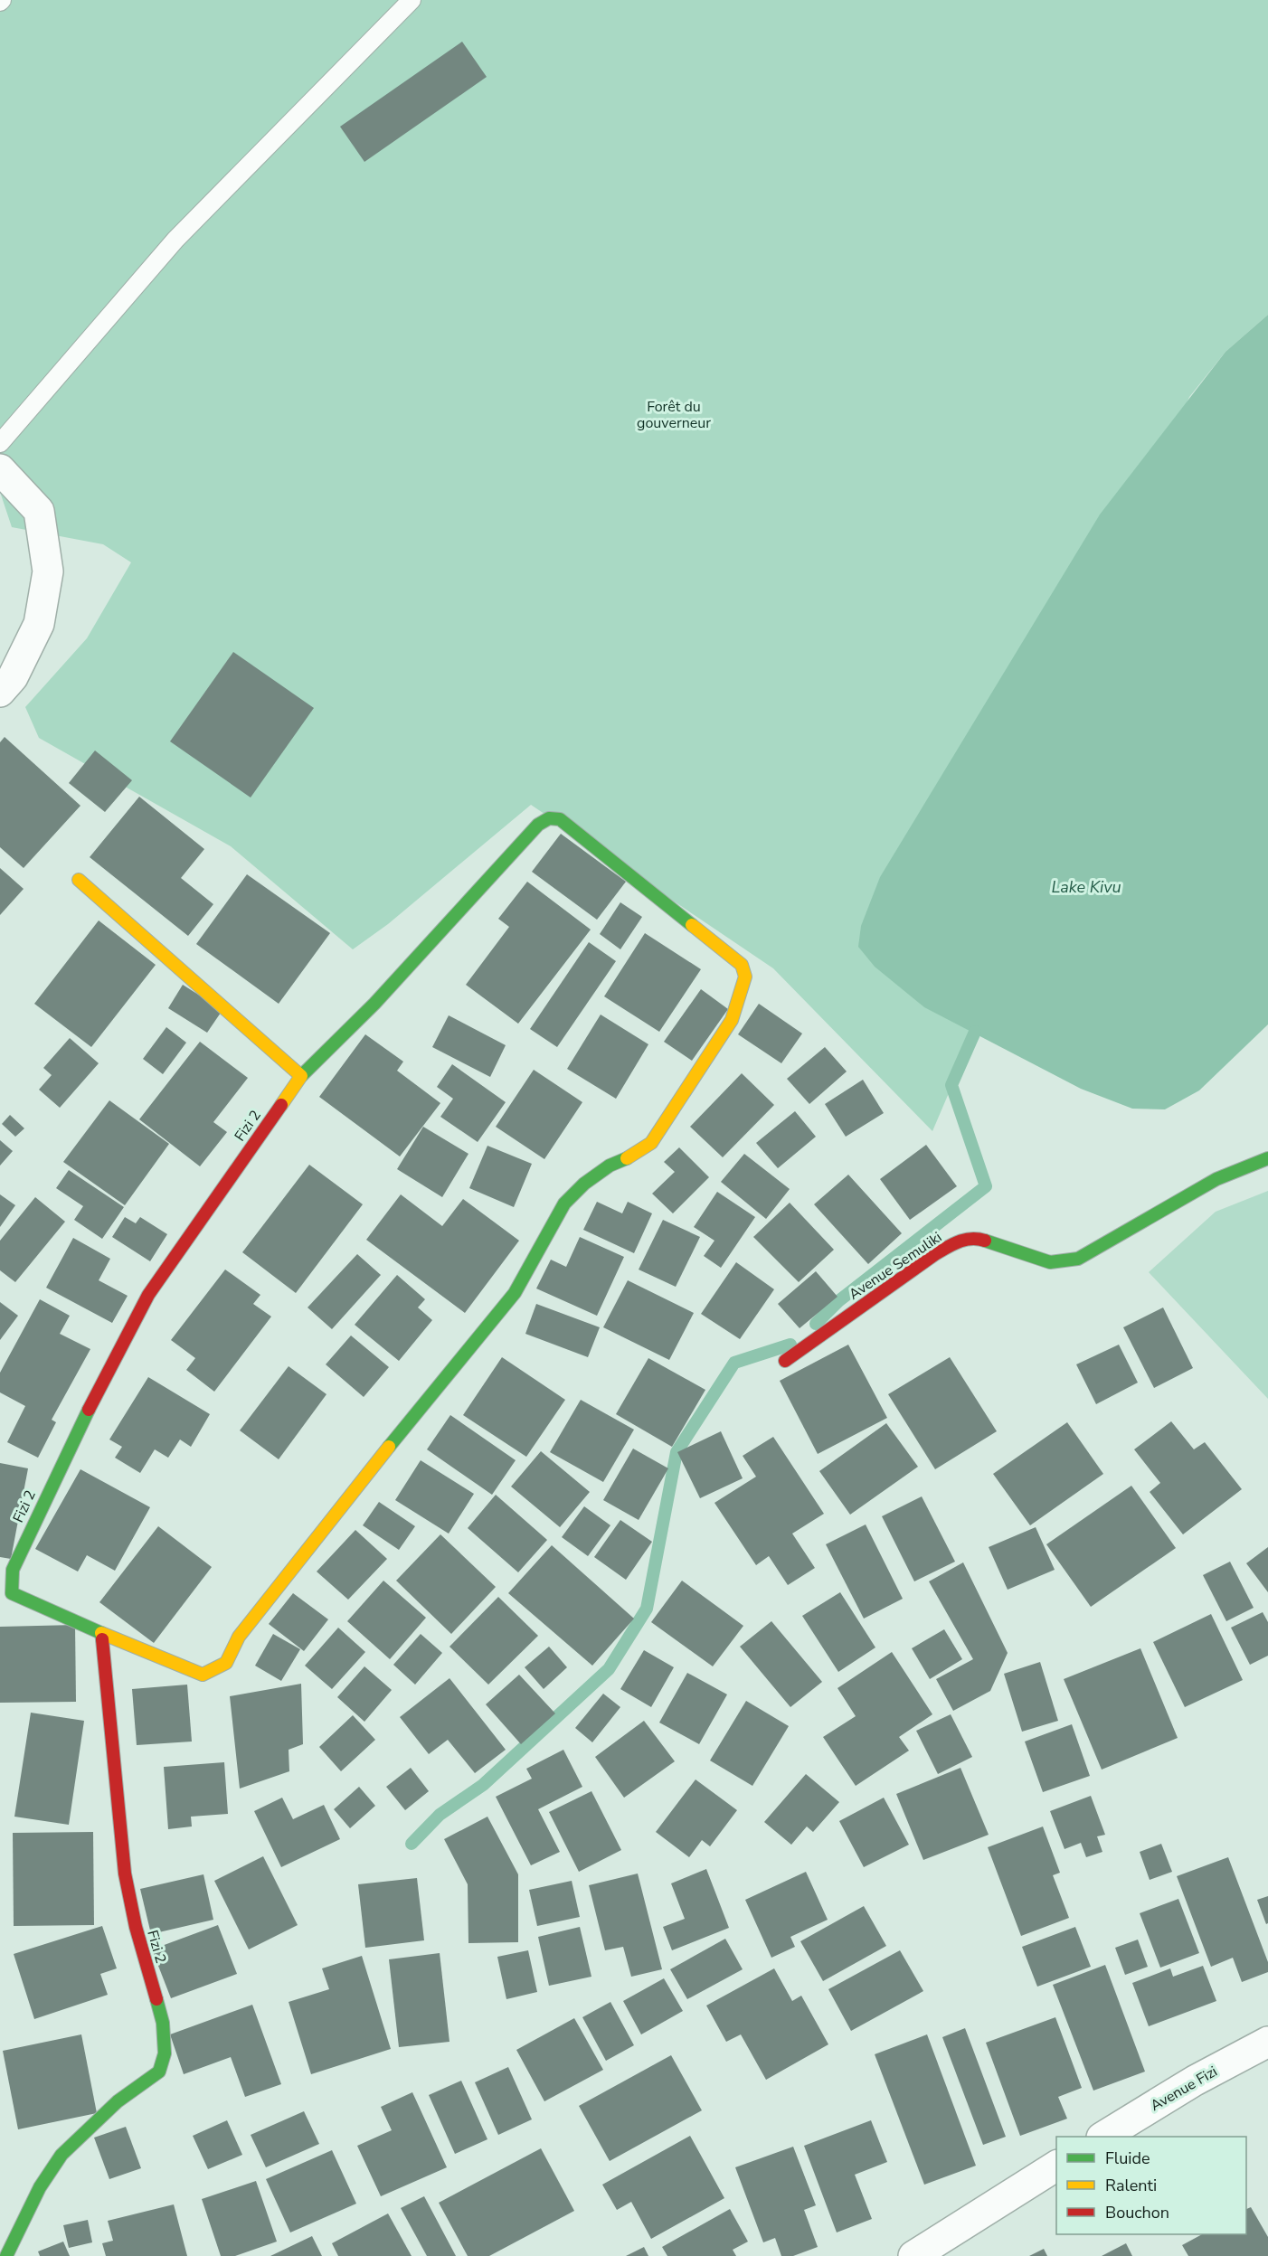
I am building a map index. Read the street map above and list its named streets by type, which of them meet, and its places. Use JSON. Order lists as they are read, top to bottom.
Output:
{
  "streets": {
    "street": ["Fizi 2", "Avenue Semuliki", "Avenue Fizi"]
  },
  "water": ["Lake Kivu"],
  "parks": ["Forêt du gouverneur"],
  "legend": ["Fluide", "Ralenti", "Bouchon"]
}
